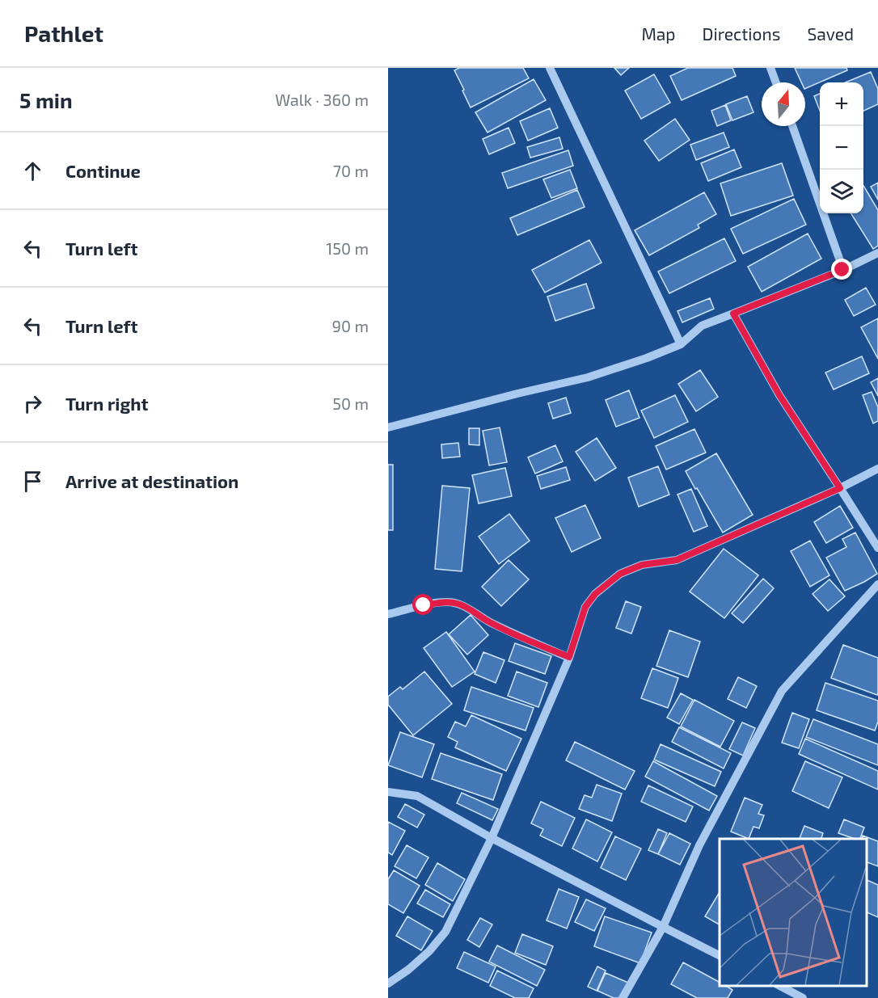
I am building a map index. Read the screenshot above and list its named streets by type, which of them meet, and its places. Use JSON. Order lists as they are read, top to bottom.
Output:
{
  "north": "top",
  "page": {
    "header": "Pathlet",
    "nav": ["Map", "Directions", "Saved"],
    "heading": ["5 min", "Walk · 360 m"],
    "map_buttons": ["+", "−"],
    "list": [
      ["Continue", "70 m"],
      ["Turn left", "150 m"],
      ["Turn left", "90 m"],
      ["Turn right", "50 m"],
      "Arrive at destination"
    ]
  }
}
